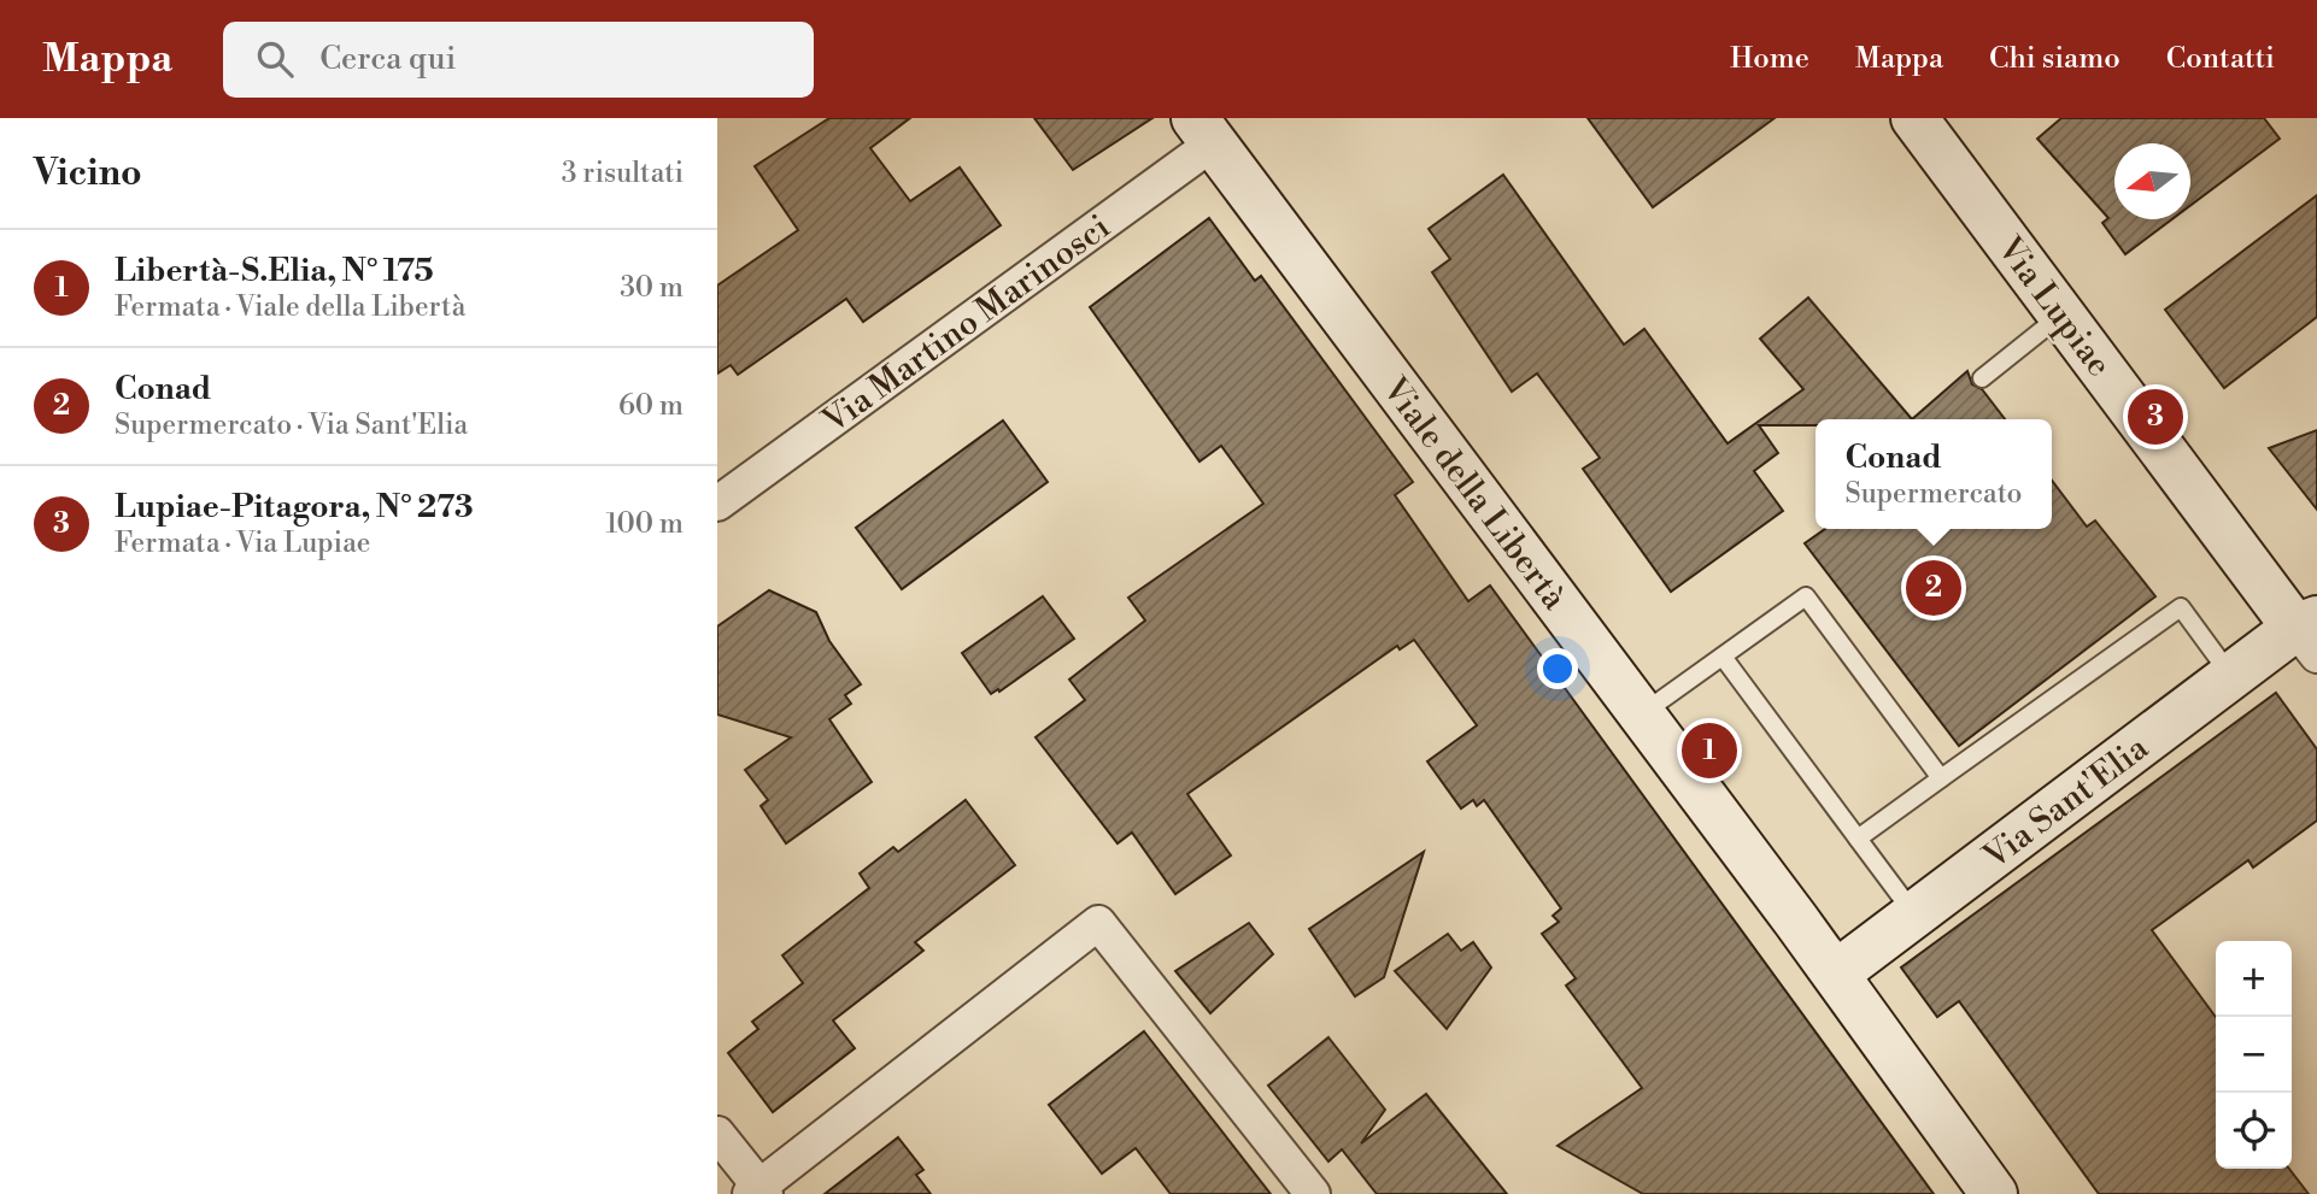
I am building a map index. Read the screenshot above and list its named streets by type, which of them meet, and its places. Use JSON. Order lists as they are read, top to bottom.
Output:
{
  "streets": {
    "main road": ["Via Lupiae", "Viale della Libertà", "Via Sant'Elia"],
    "street": ["Via Martino Marinosci"]
  },
  "crossings": [
    ["Via Lupiae", "Via Sant'Elia"],
    ["Via Martino Marinosci", "Viale della Libertà"],
    ["Viale della Libertà", "Via Sant'Elia"]
  ],
  "north": "left",
  "page": {
    "header": "Mappa",
    "search": "Cerca qui",
    "nav": [
      "Home",
      "Mappa",
      "Chi siamo",
      "Contatti"
    ],
    "heading": ["Vicino", "3 risultati"],
    "list": [
      {
        "mark": "1",
        "name": "Libertà-S.Elia, N° 175",
        "note": "Fermata · Viale della Libertà",
        "value": "30 m"
      },
      {
        "mark": "2",
        "name": "Conad",
        "note": "Supermercato · Via Sant'Elia",
        "value": "60 m"
      },
      {
        "mark": "3",
        "name": "Lupiae-Pitagora, N° 273",
        "note": "Fermata · Via Lupiae",
        "value": "100 m"
      }
    ],
    "pins": ["3", "2", "1"],
    "popup": ["Conad", "Supermercato"],
    "map_buttons": ["+", "−"]
  }
}
